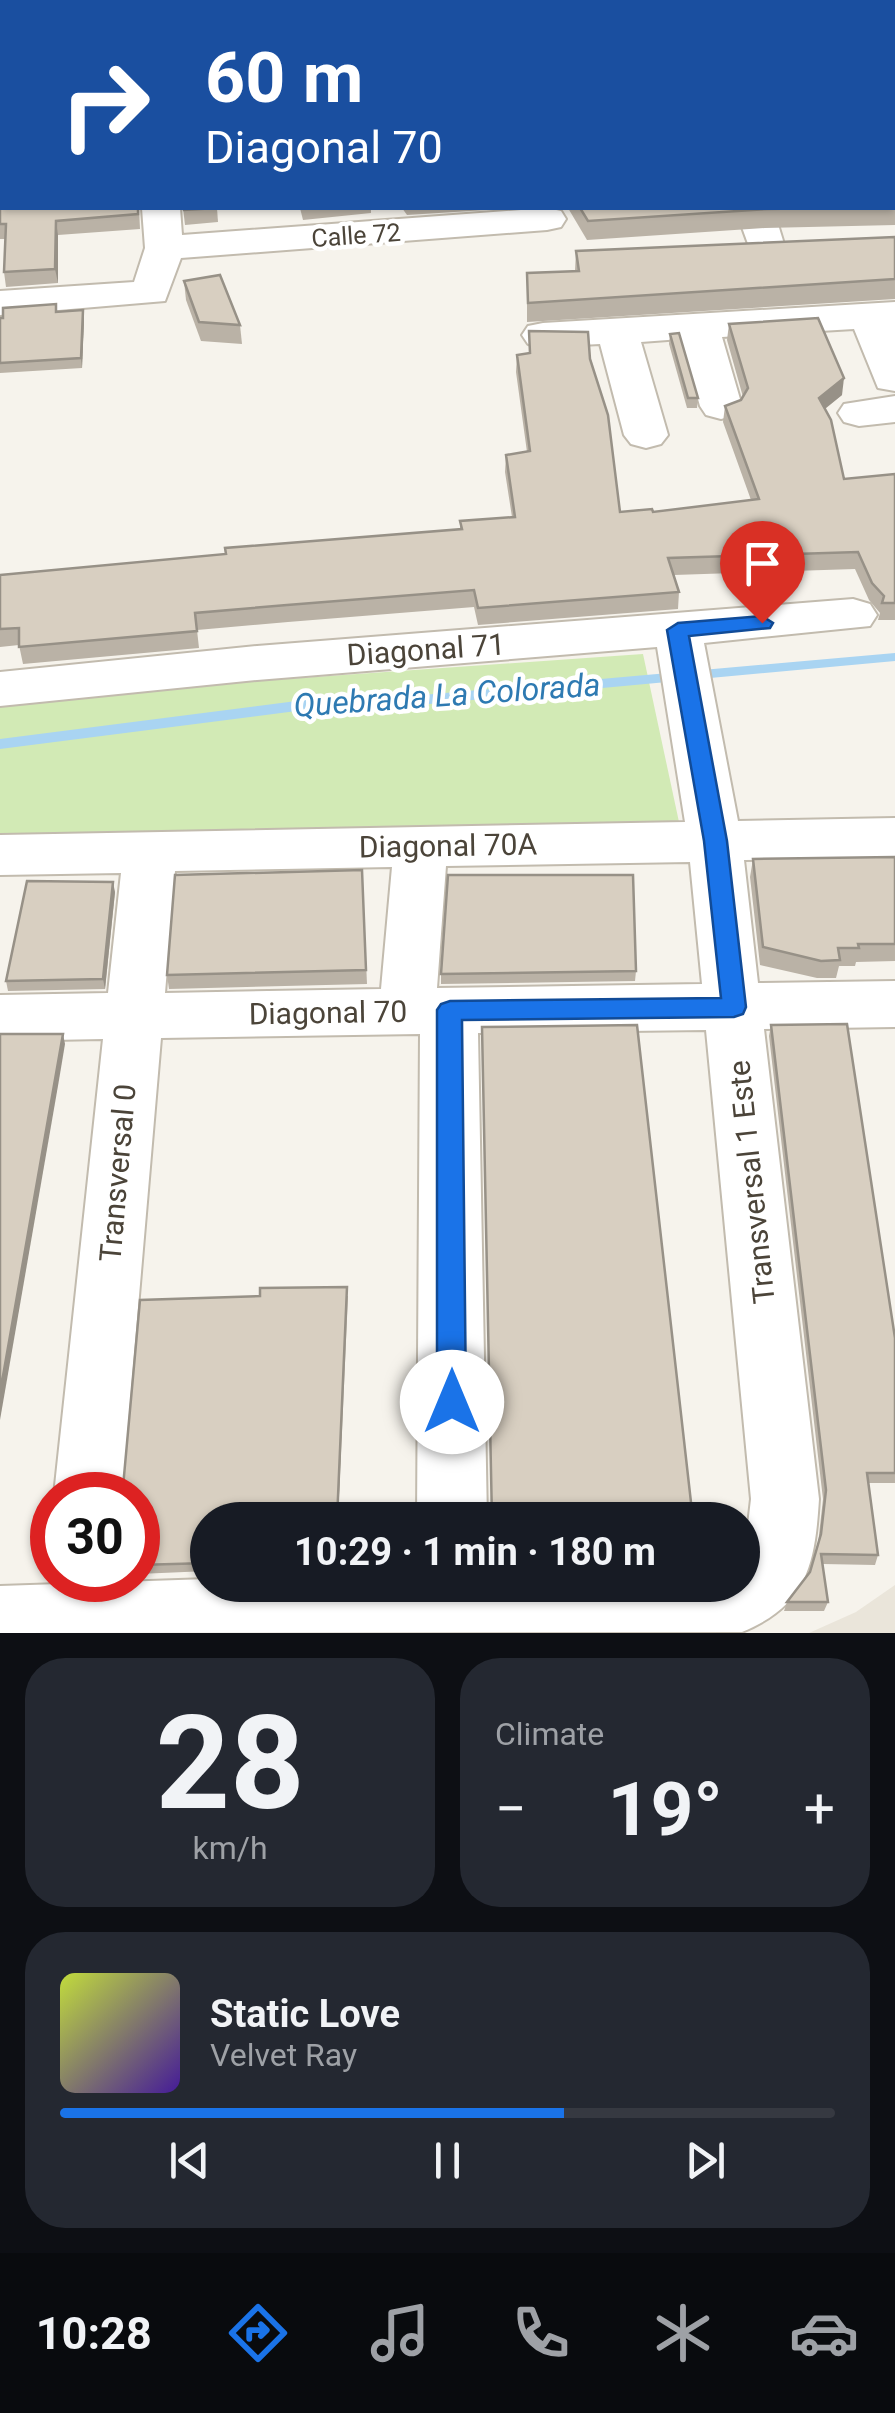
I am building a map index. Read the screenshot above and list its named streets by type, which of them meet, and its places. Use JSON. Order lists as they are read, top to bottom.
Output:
{
  "streets": {
    "street": [
      "Calle 72",
      "Diagonal 71",
      "Diagonal 70A",
      "Diagonal 70",
      "Transversal 0",
      "Transversal 1 Este"
    ]
  },
  "crossings": [
    ["Diagonal 71", "Transversal 1 Este"],
    ["Diagonal 70A", "Transversal 0"],
    ["Diagonal 70A", "Transversal 1 Este"],
    ["Diagonal 70", "Transversal 0"],
    ["Diagonal 70", "Transversal 1 Este"]
  ],
  "water": ["Quebrada La Colorada"],
  "page": {
    "turn": ["60 m", "Diagonal 70"],
    "limit": "30",
    "trip": "10:29 · 1 min · 180 m",
    "tile": [
      ["28", "km/h"],
      "Climate"
    ],
    "heat": ["−", "19°", "+"],
    "song": ["Static Love", "Velvet Ray"],
    "tabs": "10:28"
  }
}
